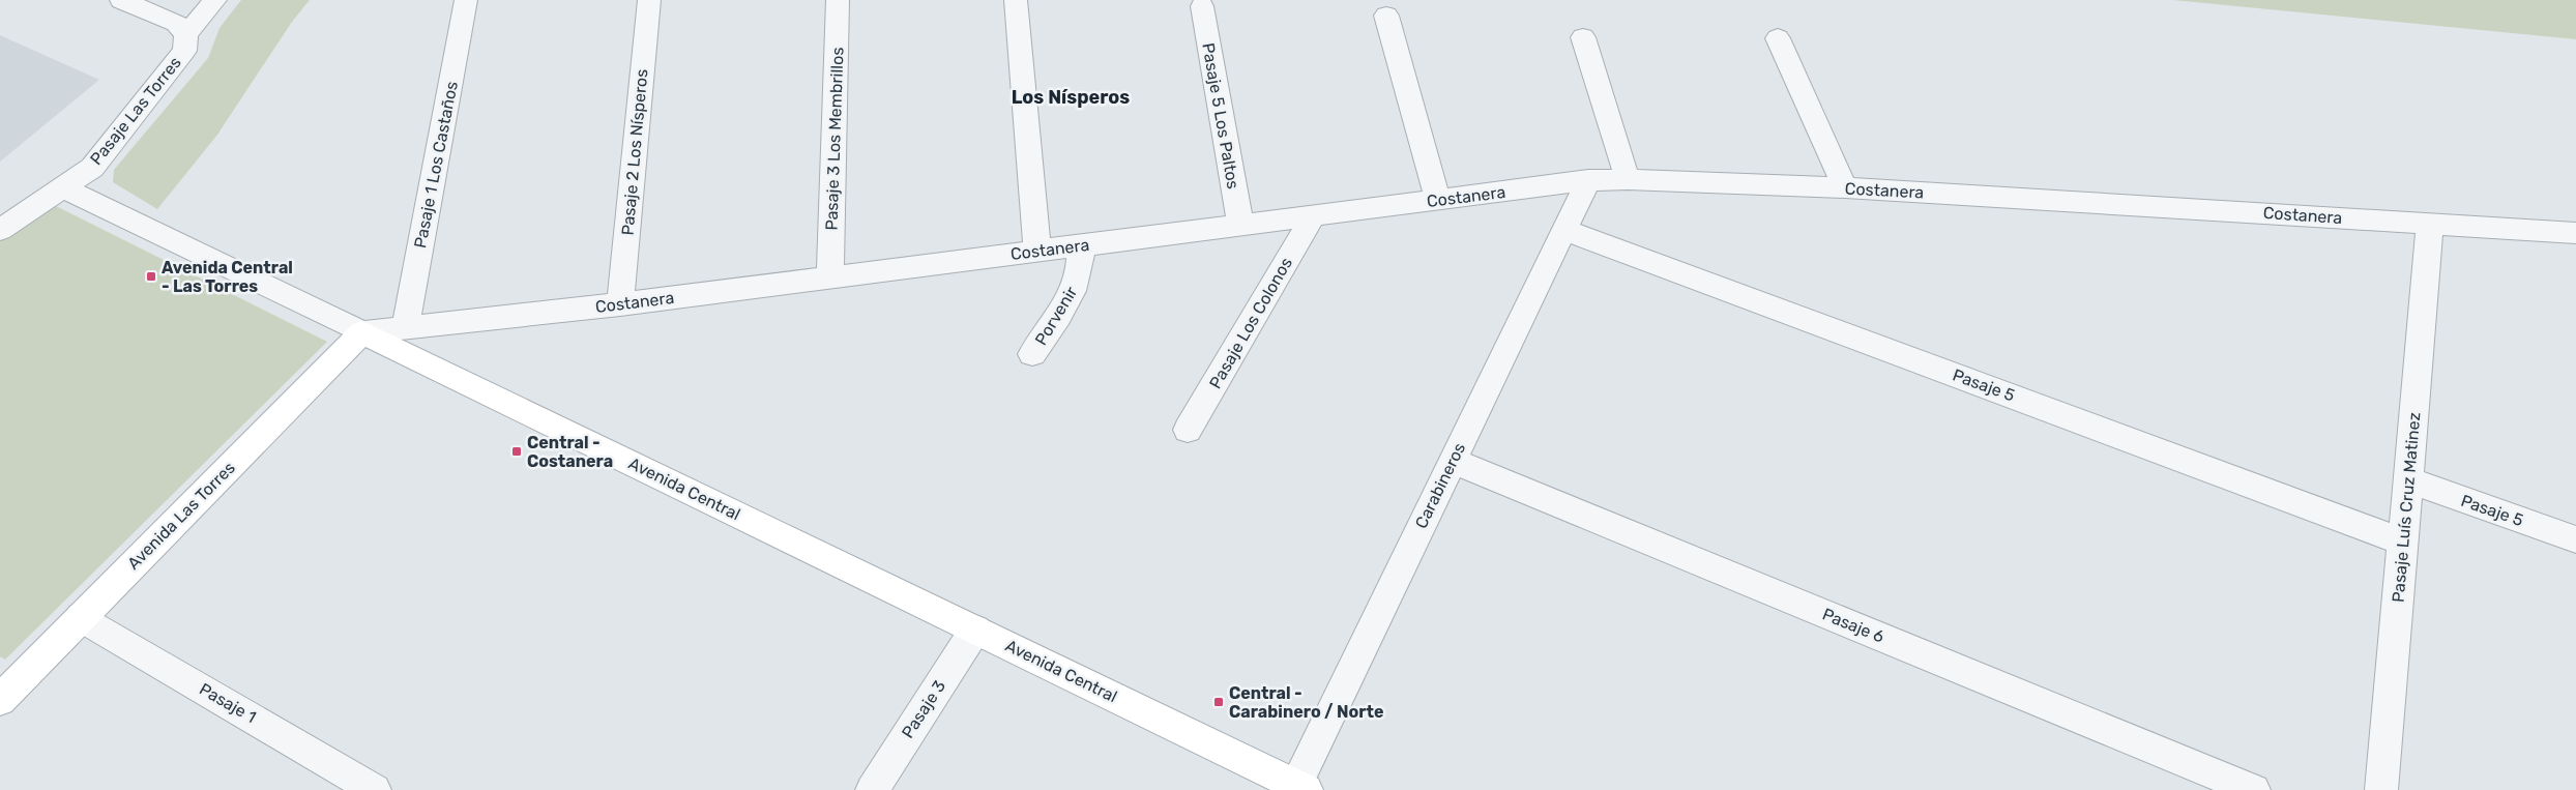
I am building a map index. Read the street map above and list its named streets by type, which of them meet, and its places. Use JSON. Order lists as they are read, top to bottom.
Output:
{
  "streets": {
    "street": [
      "Pasaje Las Torres",
      "Pasaje 5 Los Paltos",
      "Pasaje 3 Los Membrillos",
      "Pasaje 2 Los Nísperos",
      "Pasaje 1 Los Castaños",
      "Costanera",
      "Porvenir",
      "Pasaje Los Colonos",
      "Pasaje 5",
      "Carabineros",
      "Avenida Central",
      "Pasaje Luís Cruz Matinez",
      "Avenida Las Torres",
      "Pasaje 6",
      "Pasaje 1",
      "Pasaje 3"
    ]
  },
  "crossings": [
    ["Pasaje Las Torres", "Avenida Central"],
    ["Pasaje 5 Los Paltos", "Costanera"],
    ["Pasaje 3 Los Membrillos", "Costanera"],
    ["Pasaje 2 Los Nísperos", "Costanera"],
    ["Pasaje 1 Los Castaños", "Costanera"],
    ["Costanera", "Porvenir"],
    ["Costanera", "Pasaje Los Colonos"],
    ["Costanera", "Carabineros"],
    ["Costanera", "Avenida Central"],
    ["Costanera", "Pasaje Luís Cruz Matinez"],
    ["Costanera", "Avenida Las Torres"],
    ["Pasaje 5", "Carabineros"],
    ["Pasaje 5", "Pasaje Luís Cruz Matinez"],
    ["Carabineros", "Avenida Central"],
    ["Carabineros", "Pasaje 6"],
    ["Avenida Central", "Avenida Las Torres"],
    ["Avenida Central", "Pasaje 3"],
    ["Avenida Las Torres", "Pasaje 1"]
  ],
  "districts": ["Los Nísperos"],
  "places": {
    "transit": ["Avenida Central - Las Torres", "Central - Costanera", "Central - Carabinero / Norte"]
  }
}
